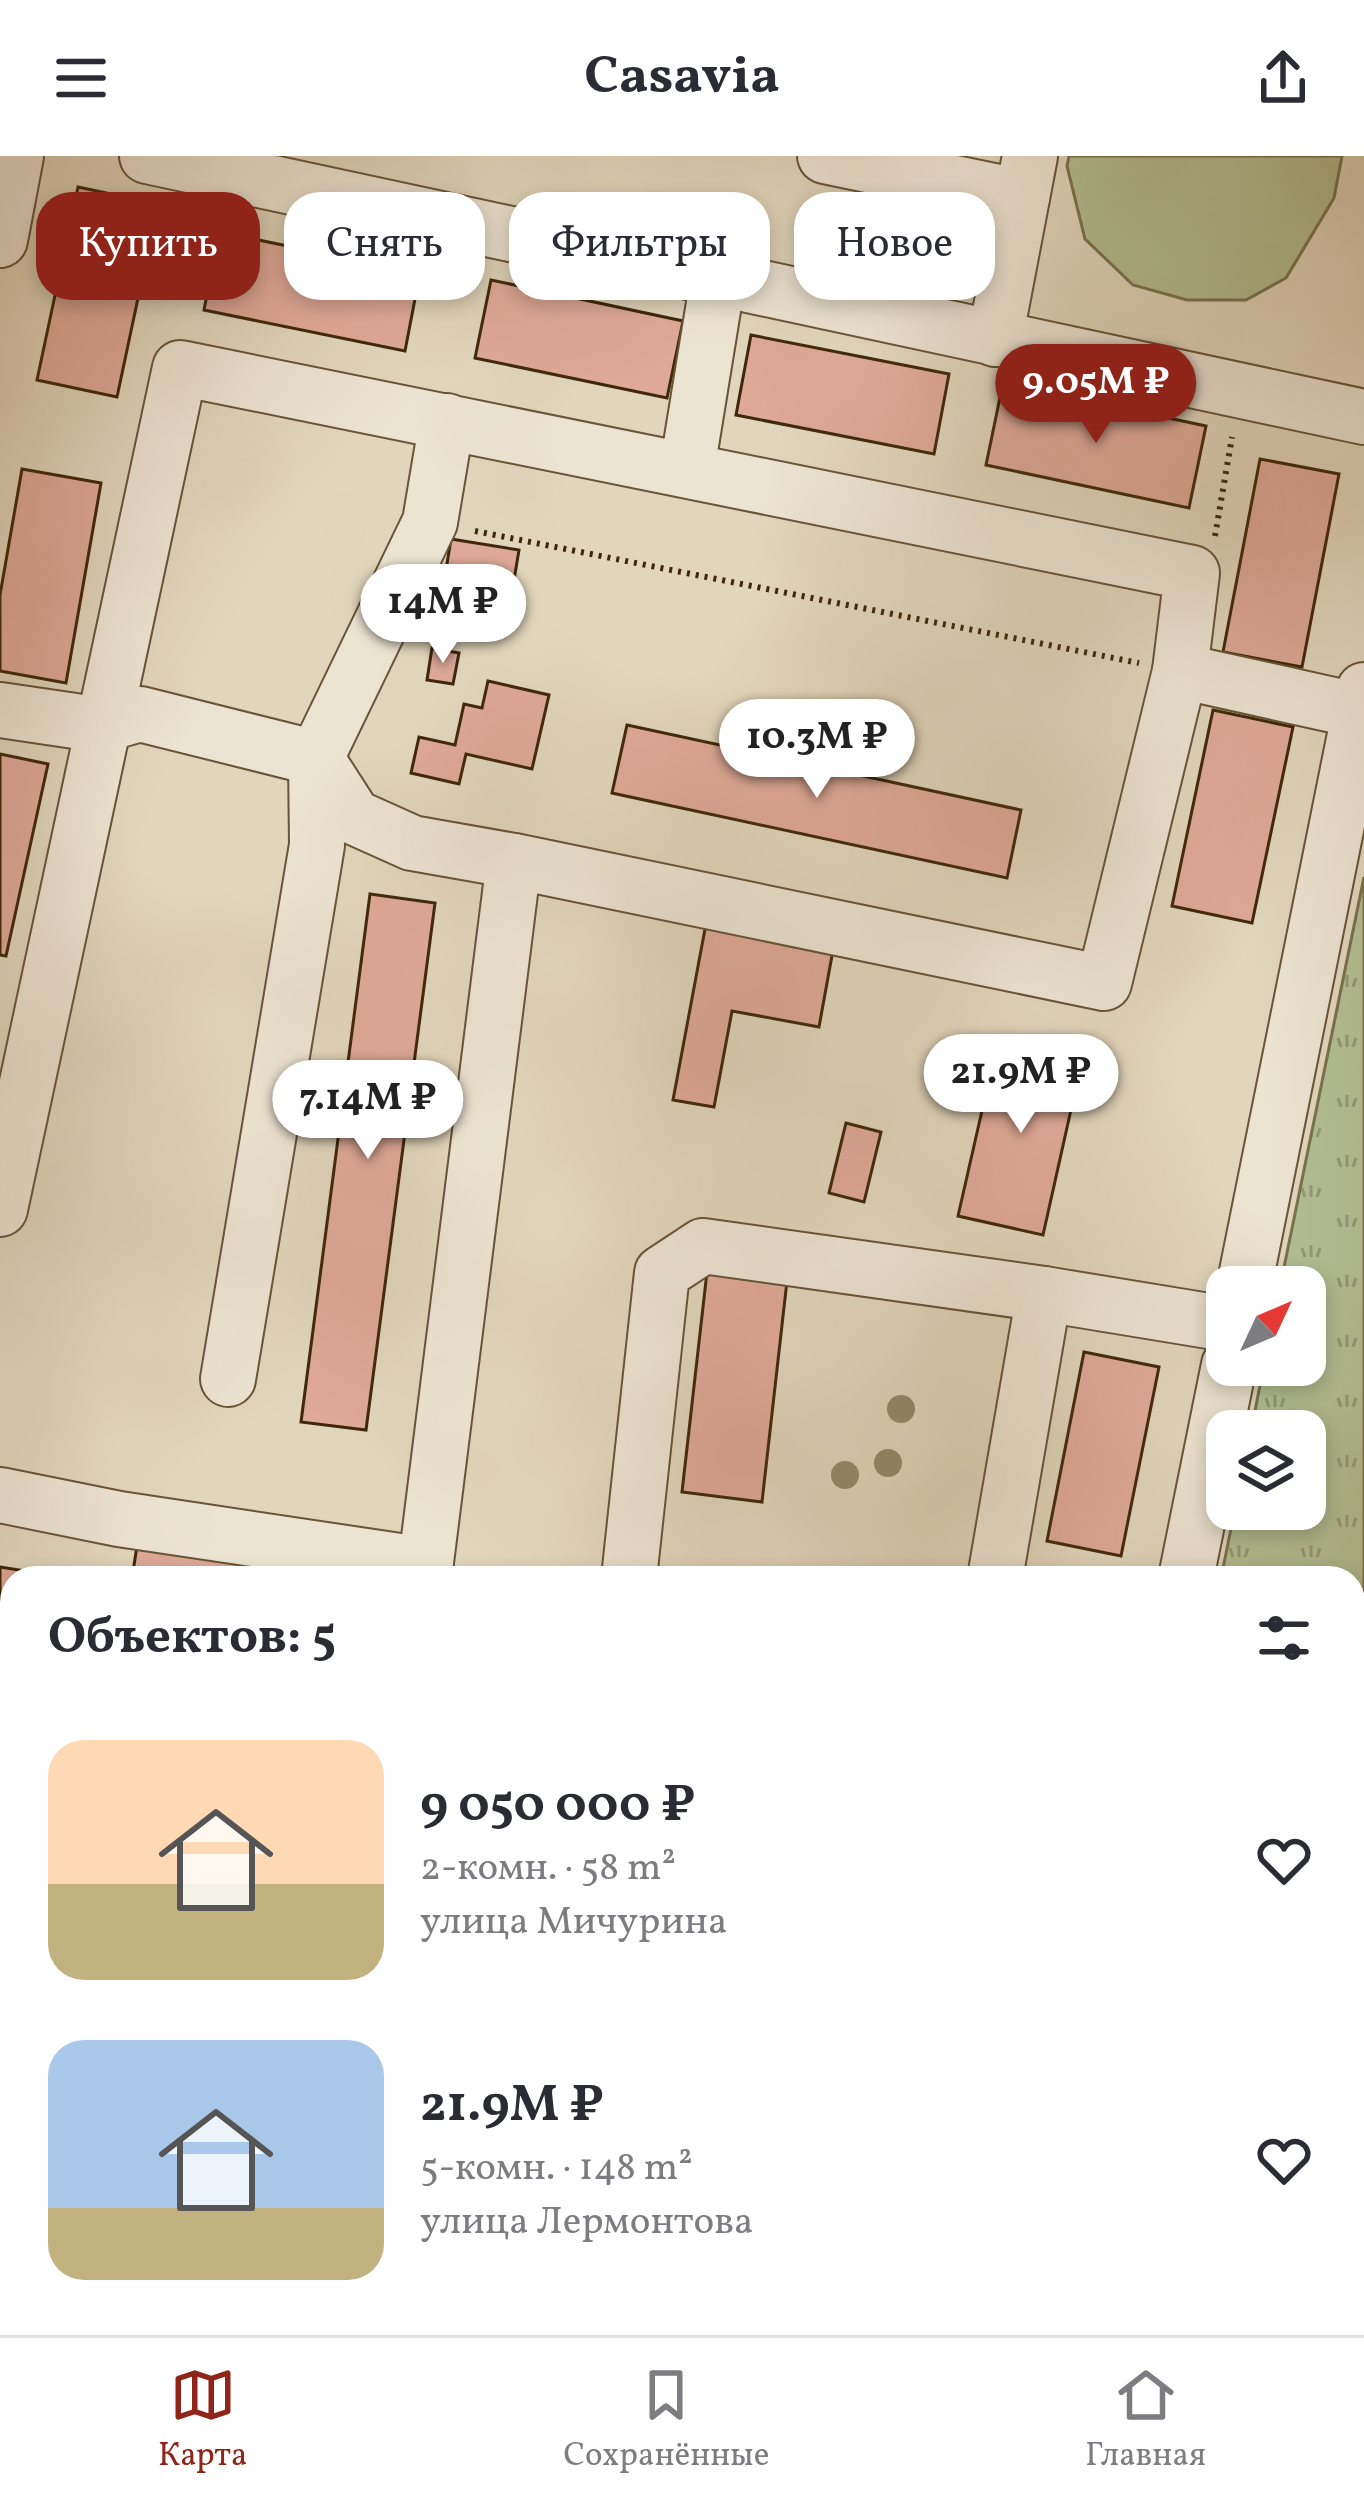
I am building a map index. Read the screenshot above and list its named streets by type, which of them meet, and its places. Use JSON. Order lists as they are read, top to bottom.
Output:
{
  "north": "top right",
  "page": {
    "header": "Casavia",
    "chip": [
      "Купить",
      "Снять",
      "Фильтры",
      "Новое"
    ],
    "price": [
      "9.05M ₽",
      "14M ₽",
      "10.3M ₽",
      "21.9M ₽",
      "7.14M ₽"
    ],
    "heading": "Объектов: 5",
    "list": [
      {
        "name": "9 050 000 ₽",
        "note": "2-комн. · 58 m² · улица Мичурина"
      },
      {
        "name": "21.9M ₽",
        "note": "5-комн. · 148 m² · улица Лермонтова"
      }
    ],
    "tabs": ["Карта", "Сохранённые", "Главная"]
  }
}
